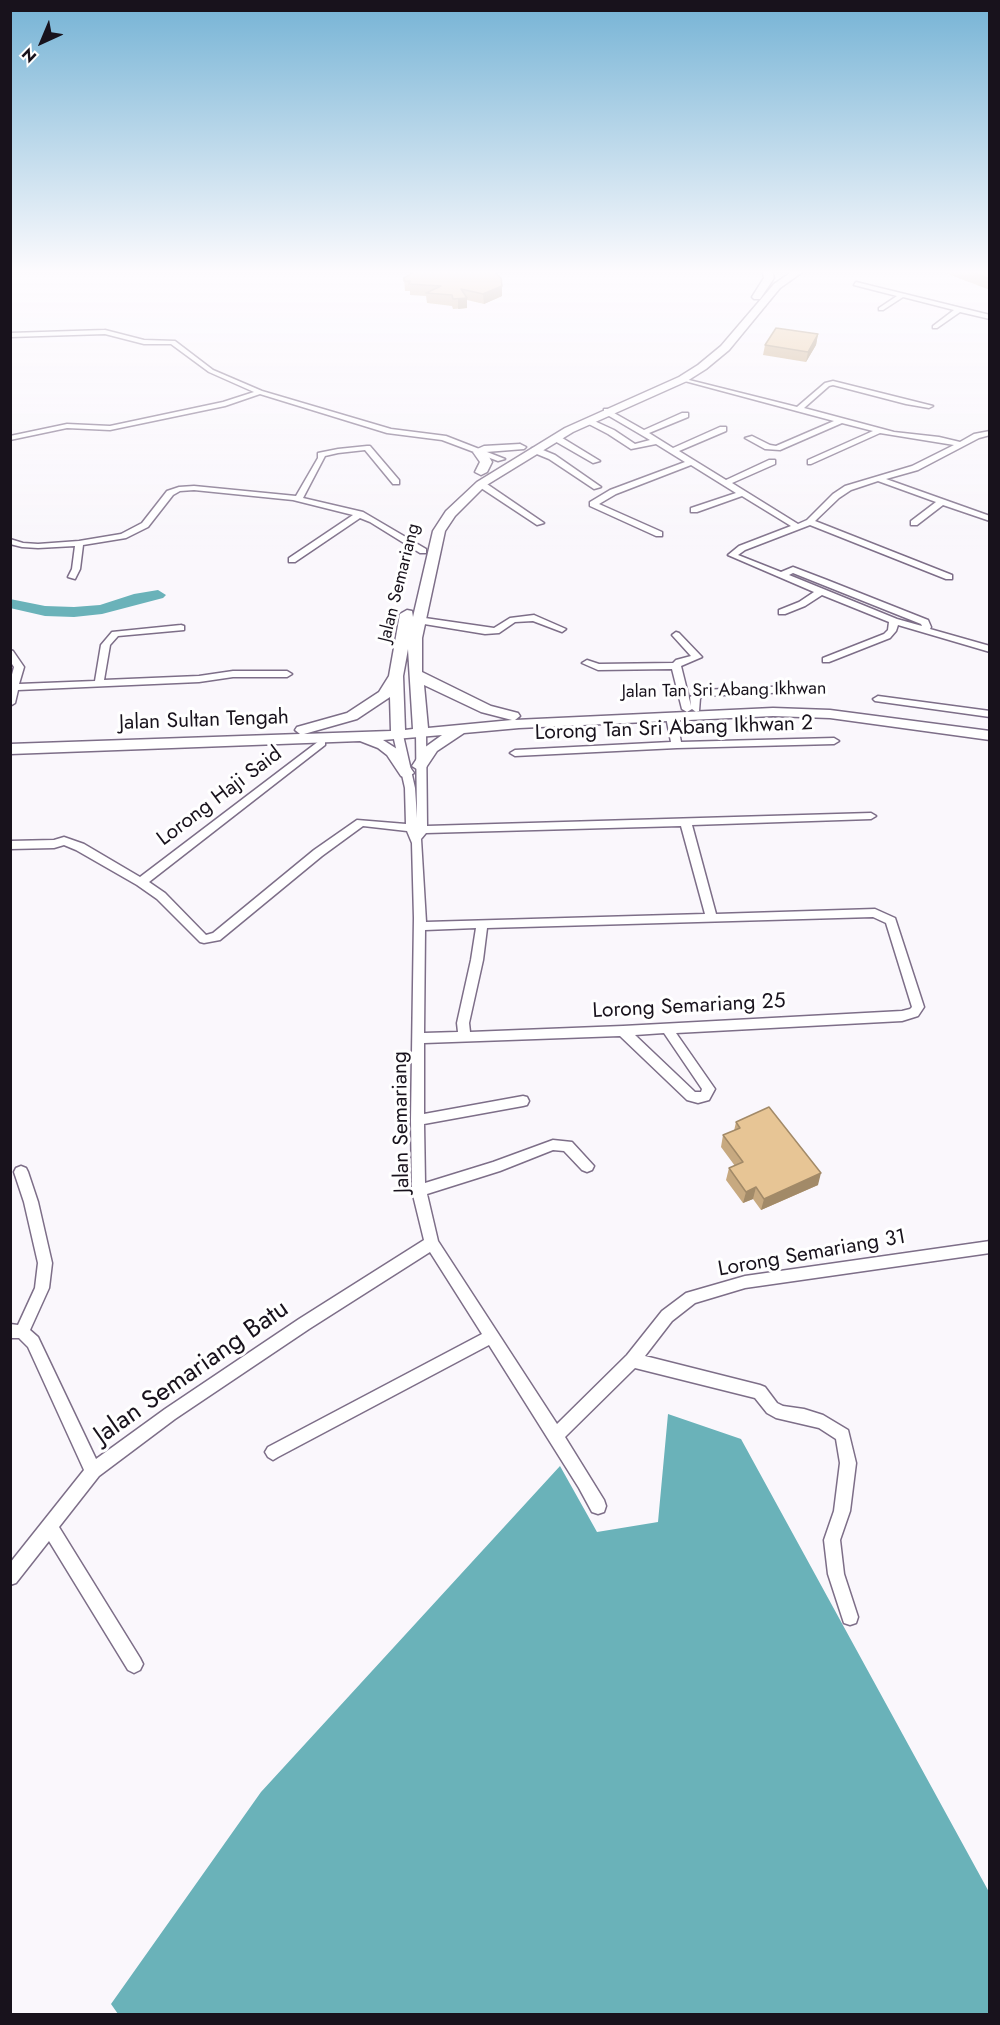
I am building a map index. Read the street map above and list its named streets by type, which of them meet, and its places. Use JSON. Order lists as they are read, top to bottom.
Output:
{
  "streets": {
    "main road": ["Jalan Semariang", "Jalan Tan Sri Abang Ikhwan", "Jalan Sultan Tengah"],
    "street": [
      "Lorong Tan Sri Abang Ikhwan 2",
      "Lorong Haji Said",
      "Lorong Semariang 25",
      "Lorong Semariang 31",
      "Jalan Semariang Batu"
    ]
  },
  "crossings": [
    ["Jalan Semariang", "Jalan Sultan Tengah"],
    ["Jalan Semariang", "Lorong Semariang 25"],
    ["Jalan Semariang", "Lorong Semariang 31"],
    ["Jalan Semariang", "Jalan Semariang Batu"]
  ],
  "north": "bottom left"
}
